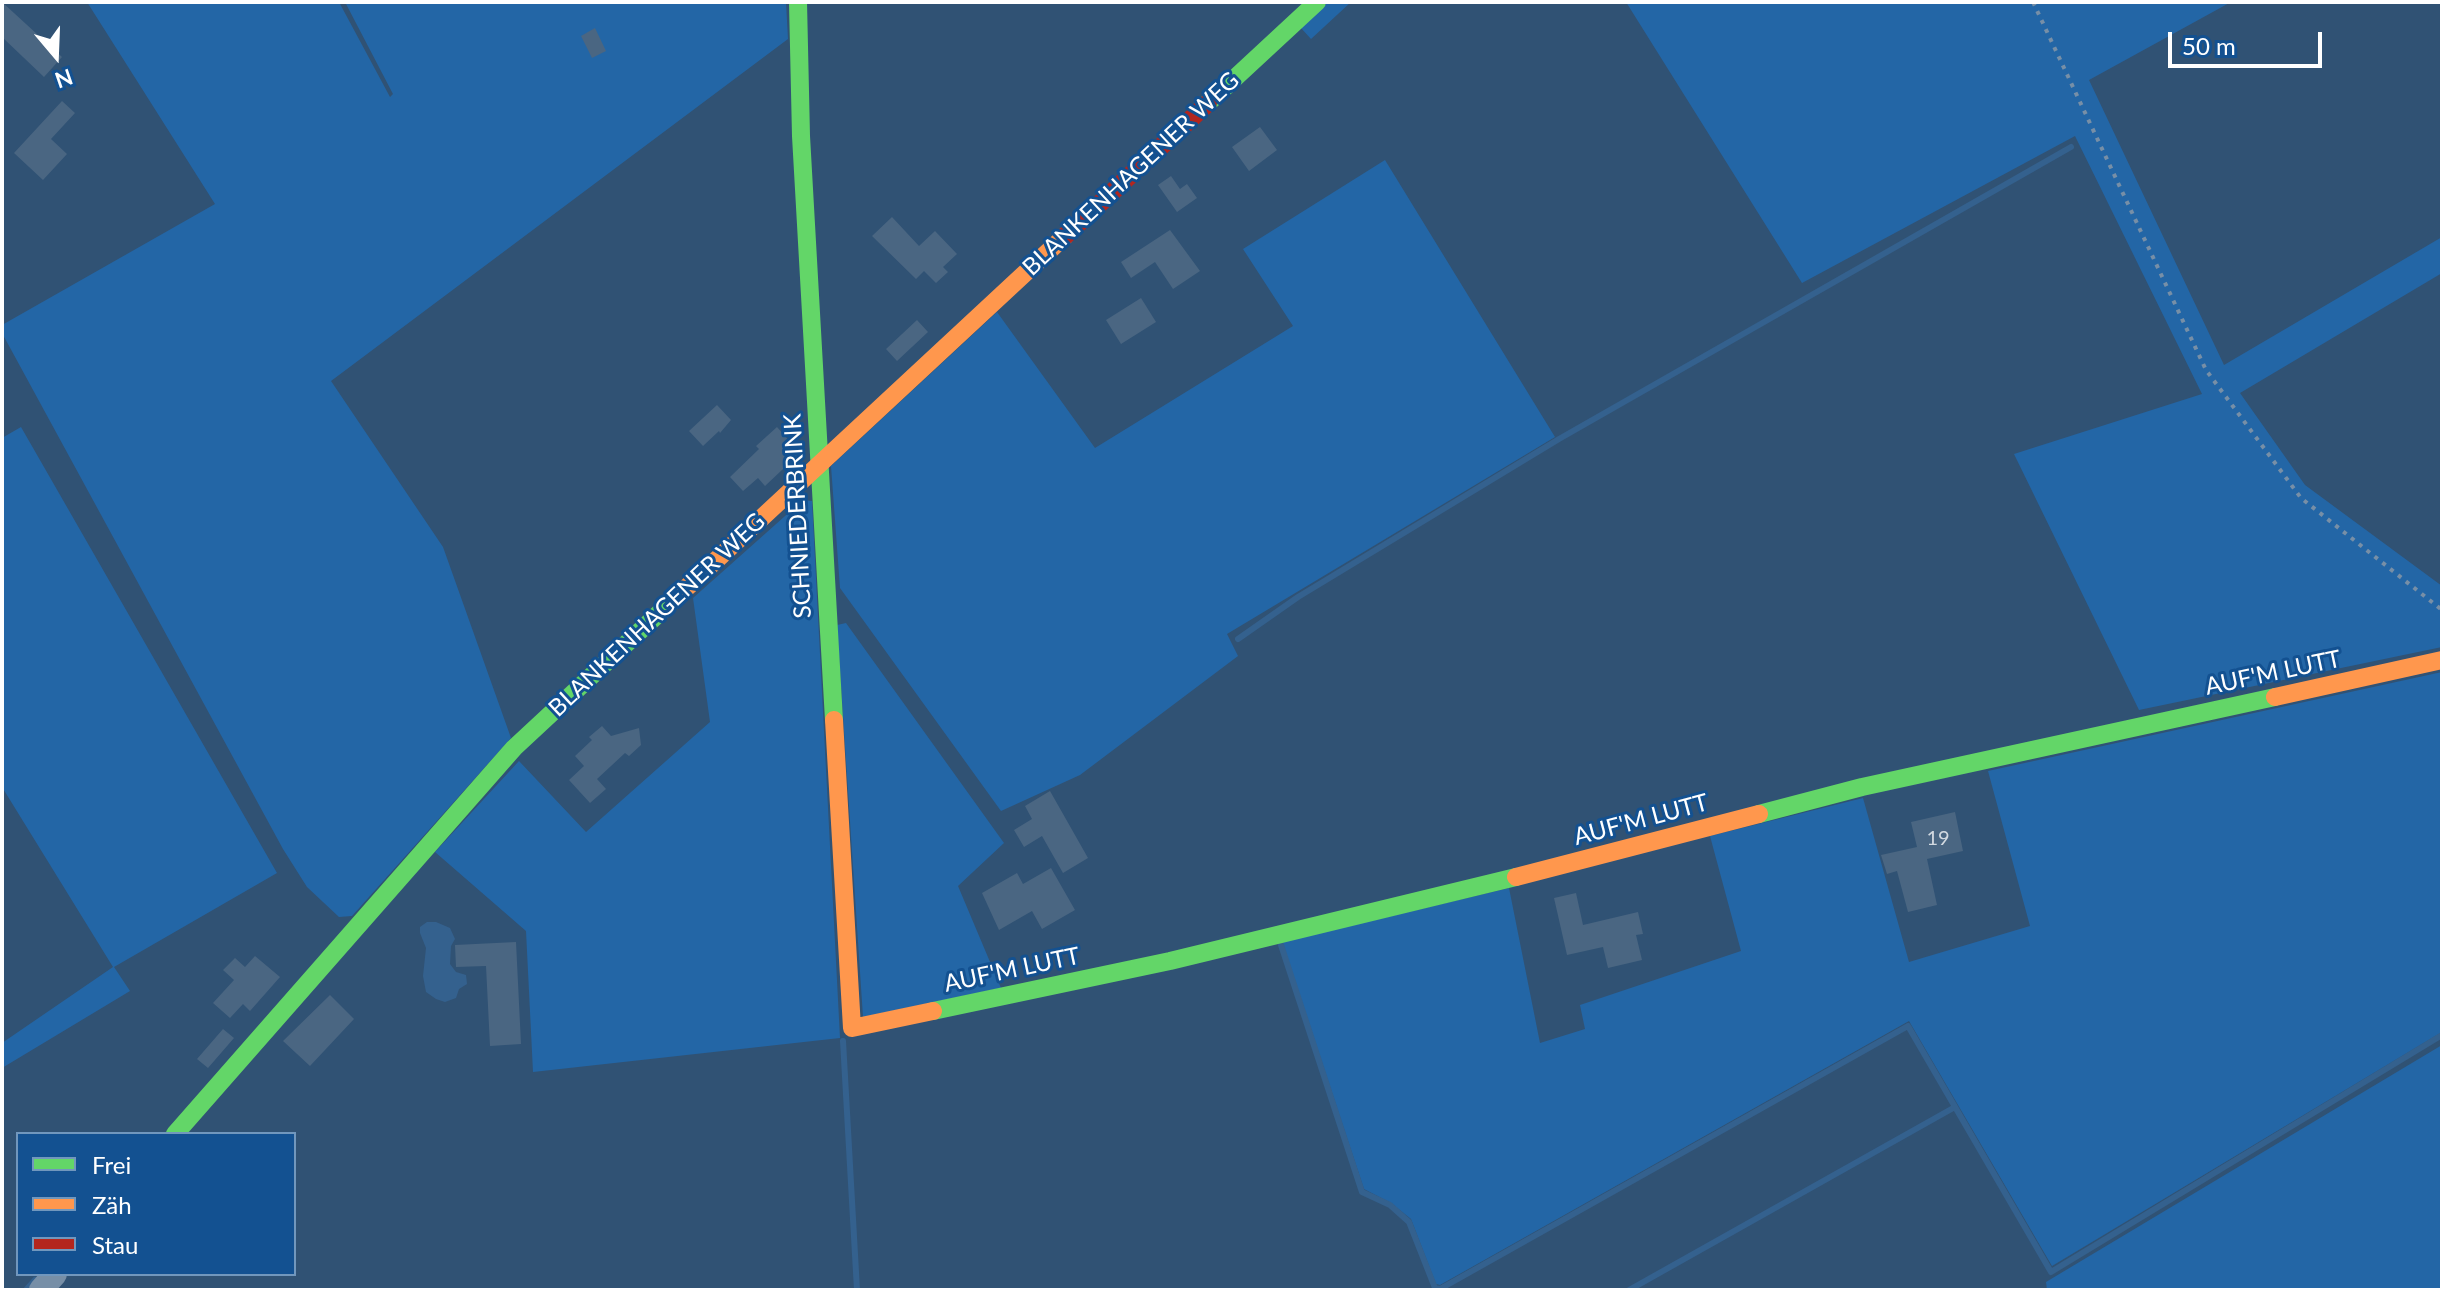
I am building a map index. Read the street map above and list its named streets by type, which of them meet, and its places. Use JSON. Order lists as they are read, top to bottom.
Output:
{
  "streets": {
    "street": ["BLANKENHAGENER WEG", "SCHNIEDERBRINK", "AUF'M LUTT"]
  },
  "crossings": [
    ["BLANKENHAGENER WEG", "SCHNIEDERBRINK"],
    ["SCHNIEDERBRINK", "AUF'M LUTT"]
  ],
  "house_numbers": ["19"],
  "legend": ["Frei", "Zäh", "Stau"],
  "scale_bar": "50 m",
  "north": "bottom"
}
